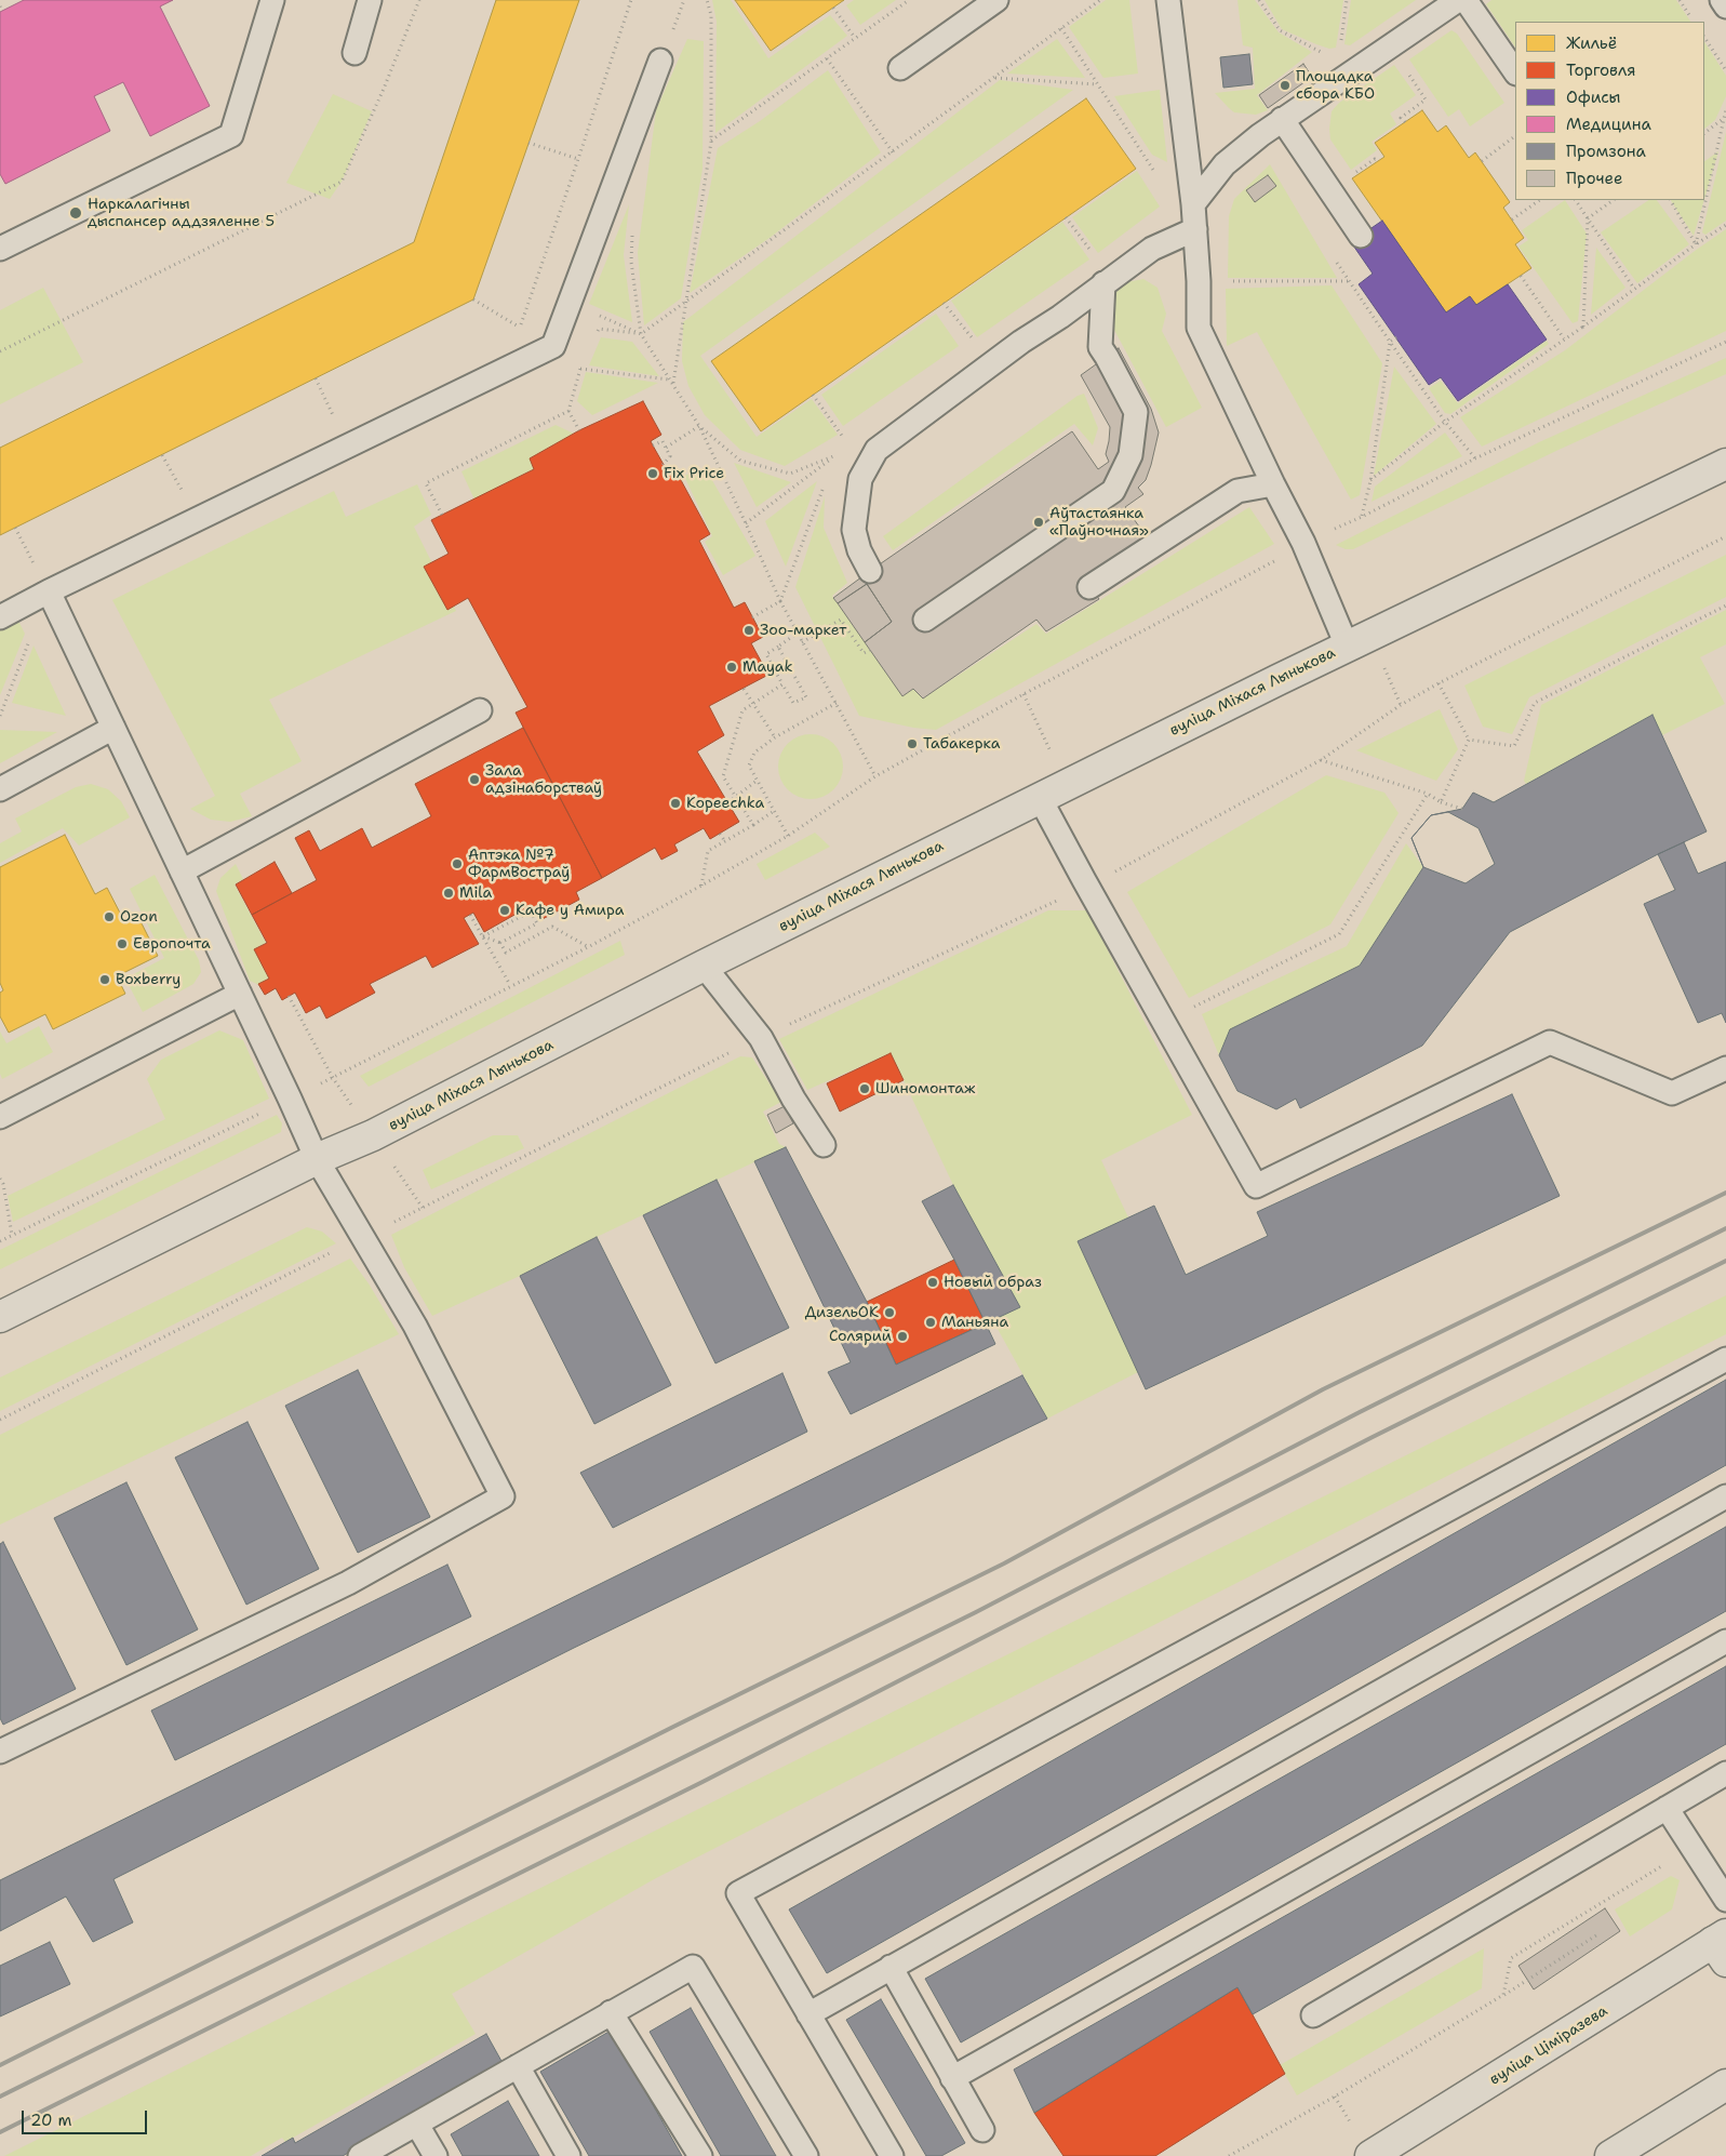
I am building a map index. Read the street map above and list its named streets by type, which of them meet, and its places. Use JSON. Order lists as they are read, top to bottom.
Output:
{
  "streets": {
    "street": ["вуліца Міхася Лынькова", "вуліца Ціміразева"]
  },
  "places": [
    "Площадка сбора КБО",
    "Наркалагічны дыспансер аддзяленне 5",
    "Fix Price",
    "Аўтастаянка «Паўночная»",
    "Зоо-маркет",
    "Mayak",
    "Табакерка",
    "Зала адзінаборстваў",
    "Kopeechka",
    "Аптэка №7 ФармВостраў",
    "Mila",
    "Кафе у Амира",
    "Ozon",
    "Европочта",
    "Boxberry",
    "Шиномонтаж",
    "Новый образ",
    "ДизельОК",
    "Маньяна",
    "Солярий"
  ],
  "legend": [
    "Жильё",
    "Торговля",
    "Офисы",
    "Медицина",
    "Промзона",
    "Прочее"
  ],
  "scale_bar": "20 m"
}
